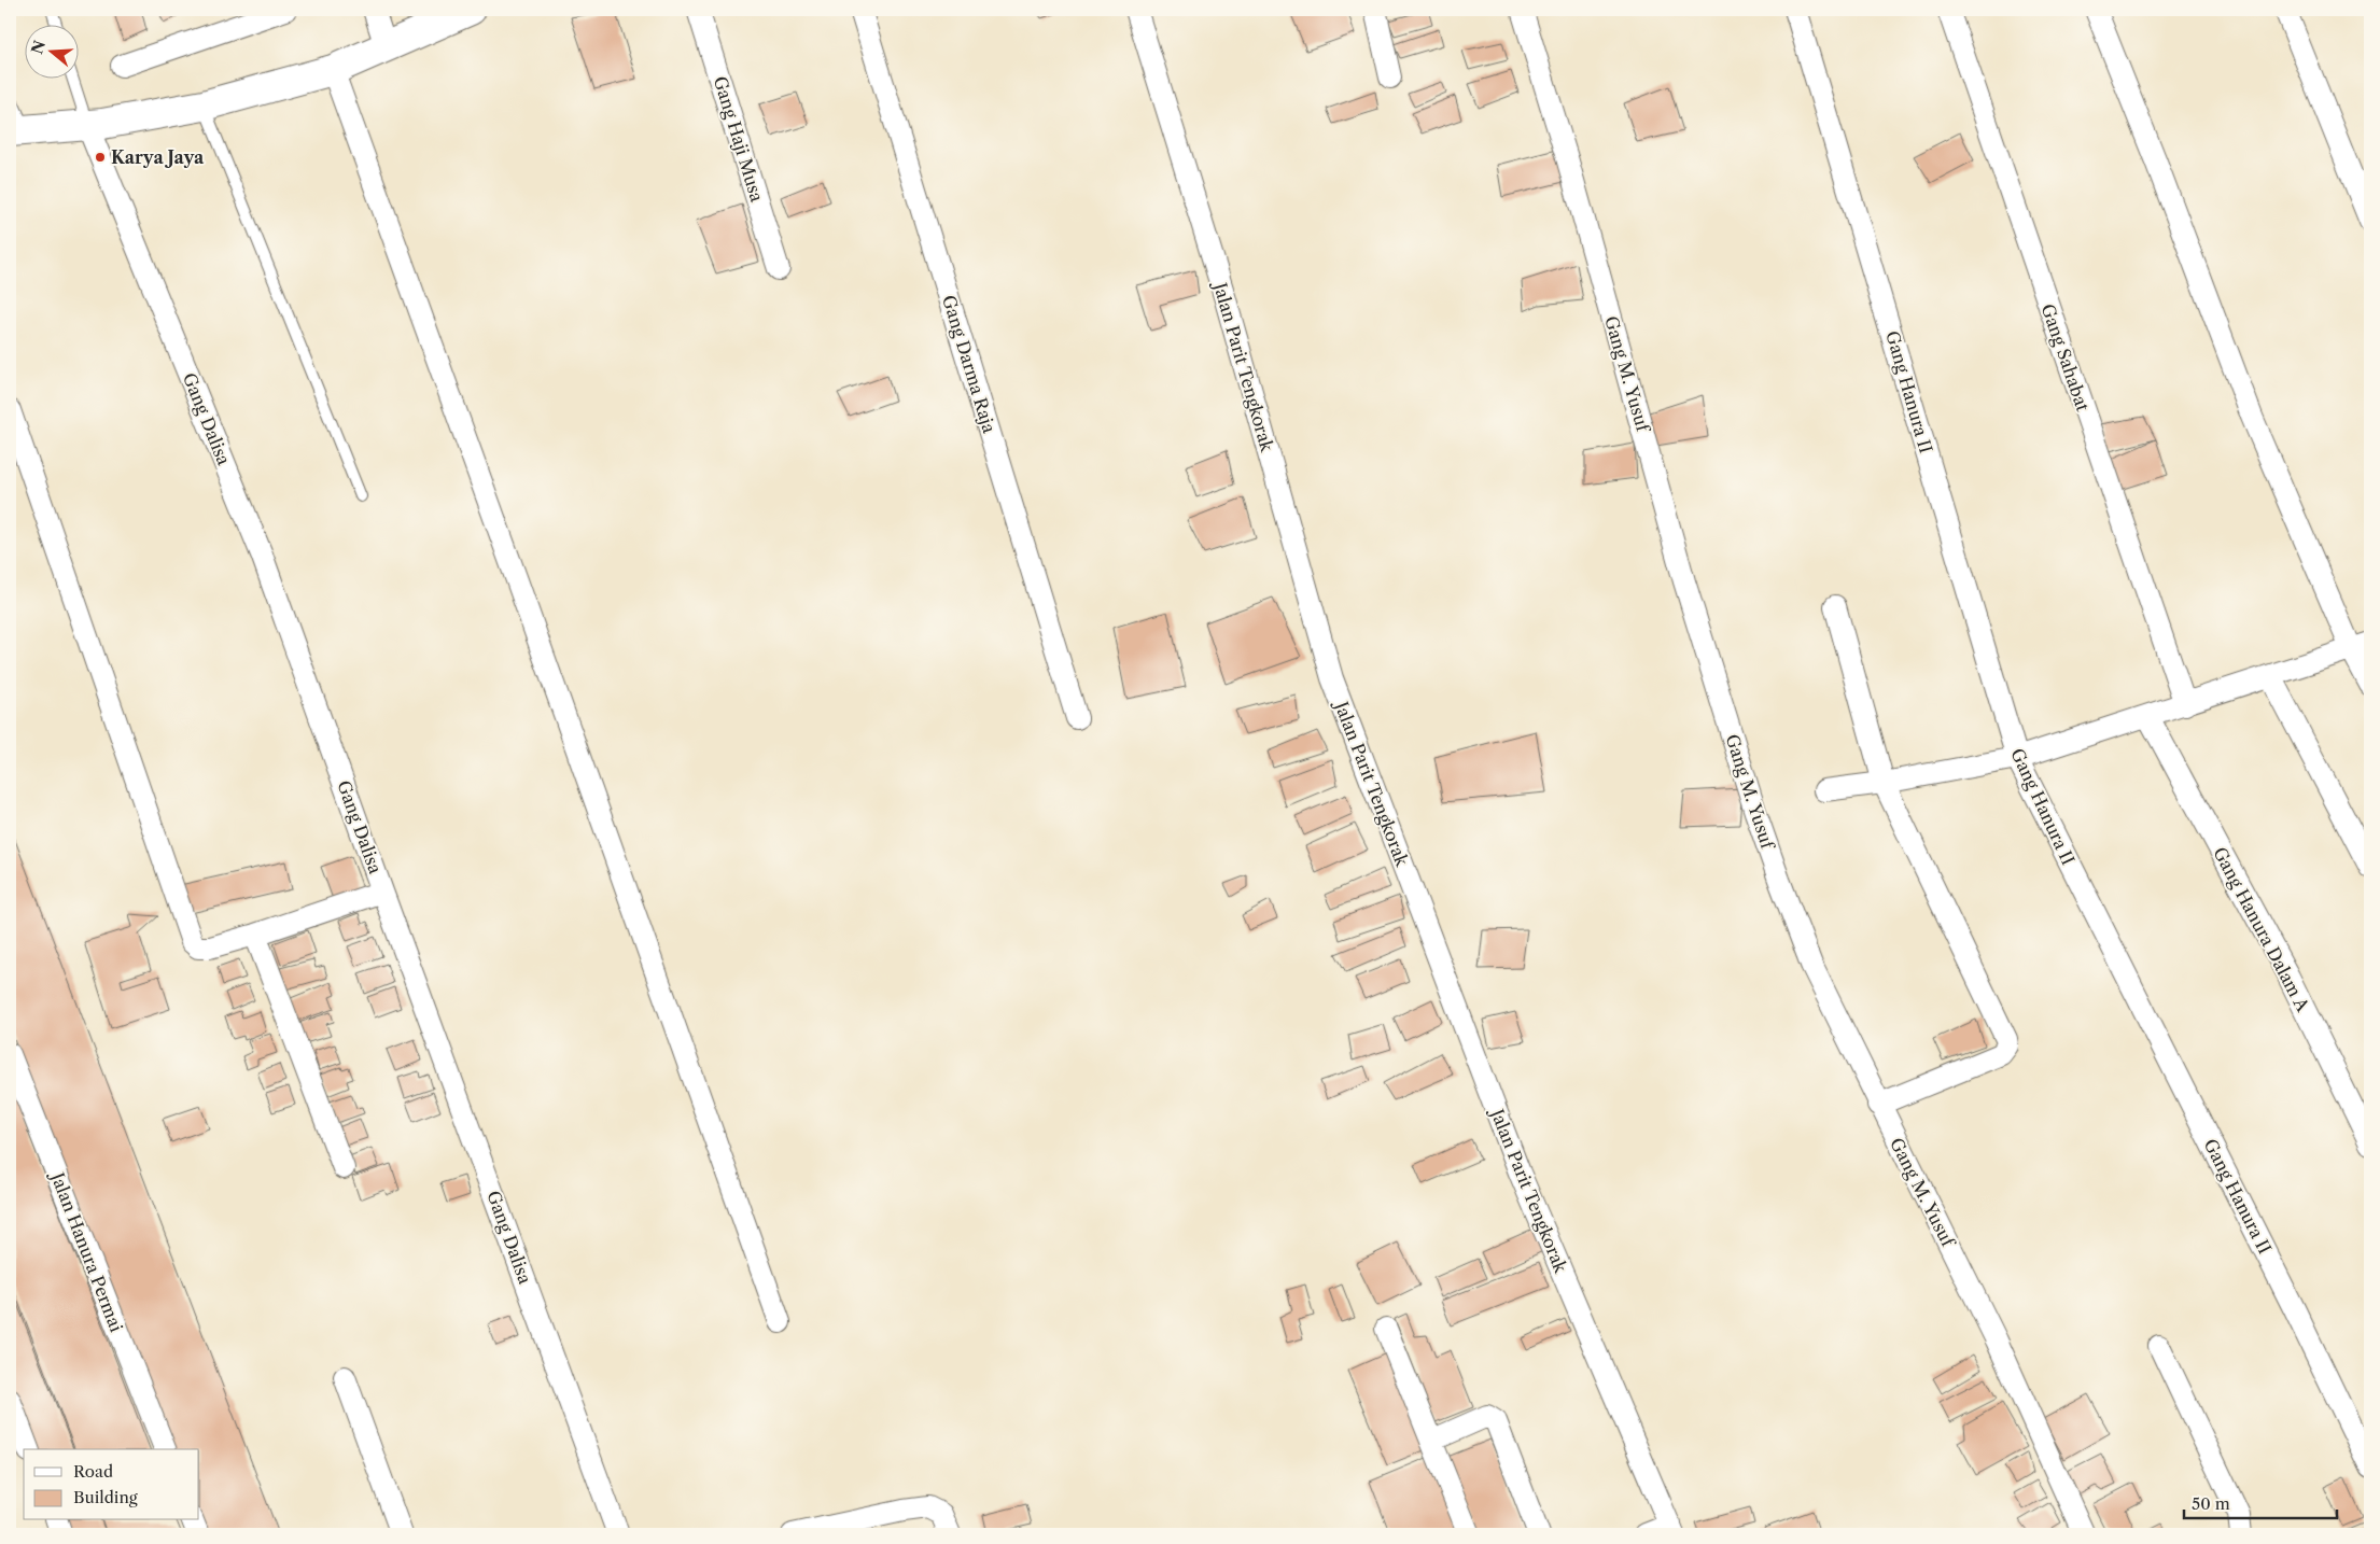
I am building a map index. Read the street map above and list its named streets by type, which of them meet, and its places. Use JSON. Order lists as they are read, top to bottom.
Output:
{
  "streets": {
    "street": [
      "Gang Haji Musa",
      "Gang Sahabat",
      "Gang Darma Raja",
      "Jalan Parit Tengkorak",
      "Gang M. Yusuf",
      "Gang Hanura II",
      "Gang Dalisa",
      "Gang Hanura Dalam A",
      "Jalan Hanura Permai"
    ]
  },
  "places": ["Karya Jaya"],
  "legend": ["Road", "Building"],
  "scale_bar": "50 m",
  "north": "left"
}
